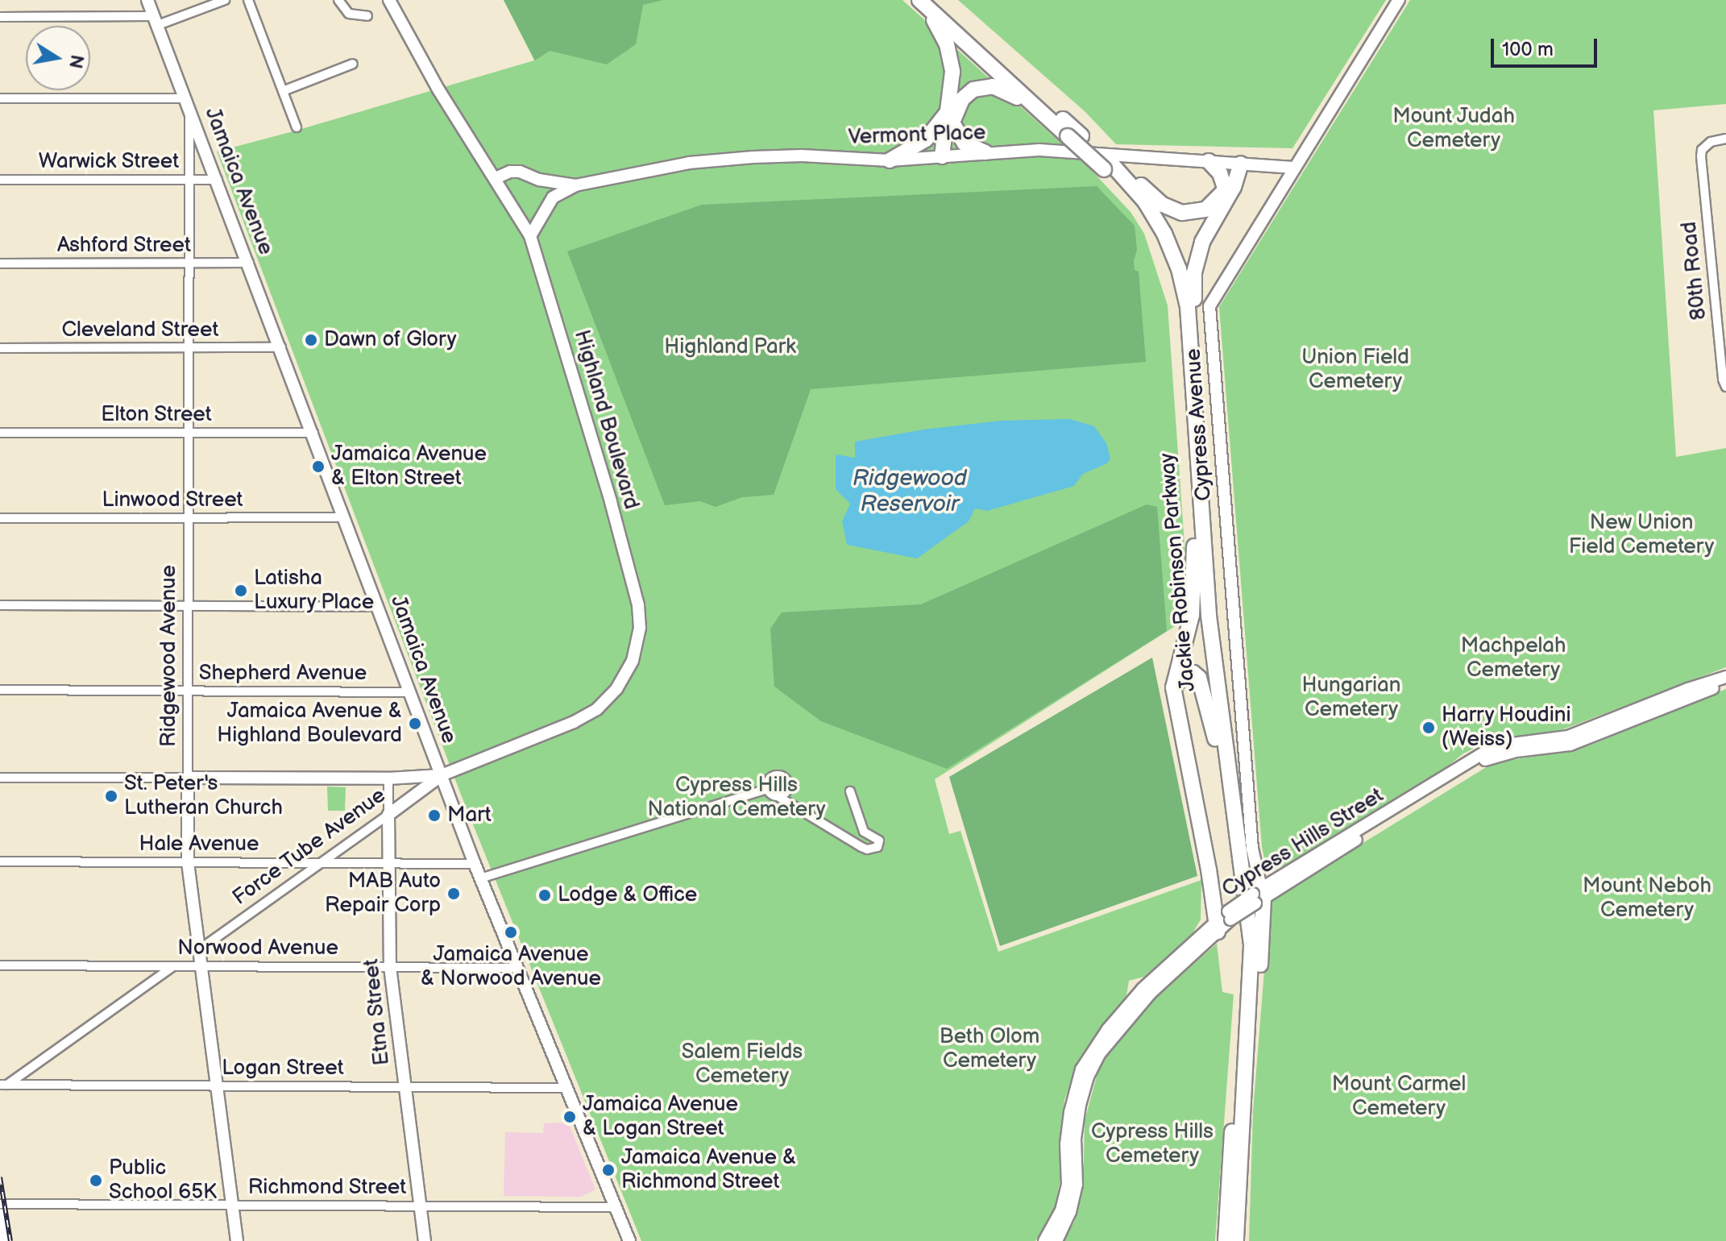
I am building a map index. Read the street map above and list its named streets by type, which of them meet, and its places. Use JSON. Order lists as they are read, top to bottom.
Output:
{
  "streets": {
    "highway": ["Jackie Robinson Parkway"],
    "main road": [
      "Vermont Place",
      "Jamaica Avenue",
      "Highland Boulevard",
      "Cypress Avenue",
      "Ridgewood Avenue",
      "Cypress Hills Street",
      "Force Tube Avenue",
      "Etna Street"
    ],
    "street": [
      "Warwick Street",
      "Ashford Street",
      "80th Road",
      "Cleveland Street",
      "Elton Street",
      "Linwood Street",
      "Shepherd Avenue",
      "Hale Avenue",
      "Norwood Avenue",
      "Logan Street",
      "Richmond Street"
    ]
  },
  "crossings": [
    ["Vermont Place", "Highland Boulevard"],
    ["Vermont Place", "Cypress Avenue"],
    ["Warwick Street", "Jamaica Avenue"],
    ["Warwick Street", "Ridgewood Avenue"],
    ["Jamaica Avenue", "Ashford Street"],
    ["Jamaica Avenue", "Cleveland Street"],
    ["Jamaica Avenue", "Elton Street"],
    ["Jamaica Avenue", "Highland Boulevard"],
    ["Jamaica Avenue", "Linwood Street"],
    ["Jamaica Avenue", "Ridgewood Avenue"],
    ["Jamaica Avenue", "Shepherd Avenue"],
    ["Jamaica Avenue", "Hale Avenue"],
    ["Jamaica Avenue", "Force Tube Avenue"],
    ["Jamaica Avenue", "Norwood Avenue"],
    ["Jamaica Avenue", "Logan Street"],
    ["Jamaica Avenue", "Richmond Street"],
    ["Ashford Street", "Ridgewood Avenue"],
    ["Cleveland Street", "Ridgewood Avenue"],
    ["Elton Street", "Ridgewood Avenue"],
    ["Highland Boulevard", "Force Tube Avenue"],
    ["Cypress Avenue", "Cypress Hills Street"],
    ["Linwood Street", "Ridgewood Avenue"],
    ["Ridgewood Avenue", "Shepherd Avenue"],
    ["Ridgewood Avenue", "Hale Avenue"],
    ["Ridgewood Avenue", "Force Tube Avenue"],
    ["Ridgewood Avenue", "Norwood Avenue"],
    ["Ridgewood Avenue", "Logan Street"],
    ["Ridgewood Avenue", "Richmond Street"],
    ["Hale Avenue", "Force Tube Avenue"],
    ["Hale Avenue", "Etna Street"],
    ["Force Tube Avenue", "Etna Street"],
    ["Norwood Avenue", "Etna Street"],
    ["Etna Street", "Logan Street"],
    ["Etna Street", "Richmond Street"]
  ],
  "water": ["Ridgewood Reservoir"],
  "parks": [
    "Mount Judah Cemetery",
    "Highland Park",
    "Union Field Cemetery",
    "New Union Field Cemetery",
    "Machpelah Cemetery",
    "Hungarian Cemetery",
    "Cypress Hills National Cemetery",
    "Mount Neboh Cemetery",
    "Beth Olom Cemetery",
    "Salem Fields Cemetery",
    "Mount Carmel Cemetery",
    "Cypress Hills Cemetery"
  ],
  "places": [
    "Dawn of Glory",
    "Jamaica Avenue & Elton Street",
    "Latisha Luxury Place",
    "Jamaica Avenue & Highland Boulevard",
    "Harry Houdini (Weiss)",
    "St. Peter's Lutheran Church",
    "Mart",
    "MAB Auto Repair Corp",
    "Lodge & Office",
    "Jamaica Avenue & Norwood Avenue",
    "Jamaica Avenue & Logan Street",
    "Jamaica Avenue & Richmond Street",
    "Public School 65K"
  ],
  "scale_bar": "100 m",
  "north": "right"
}
